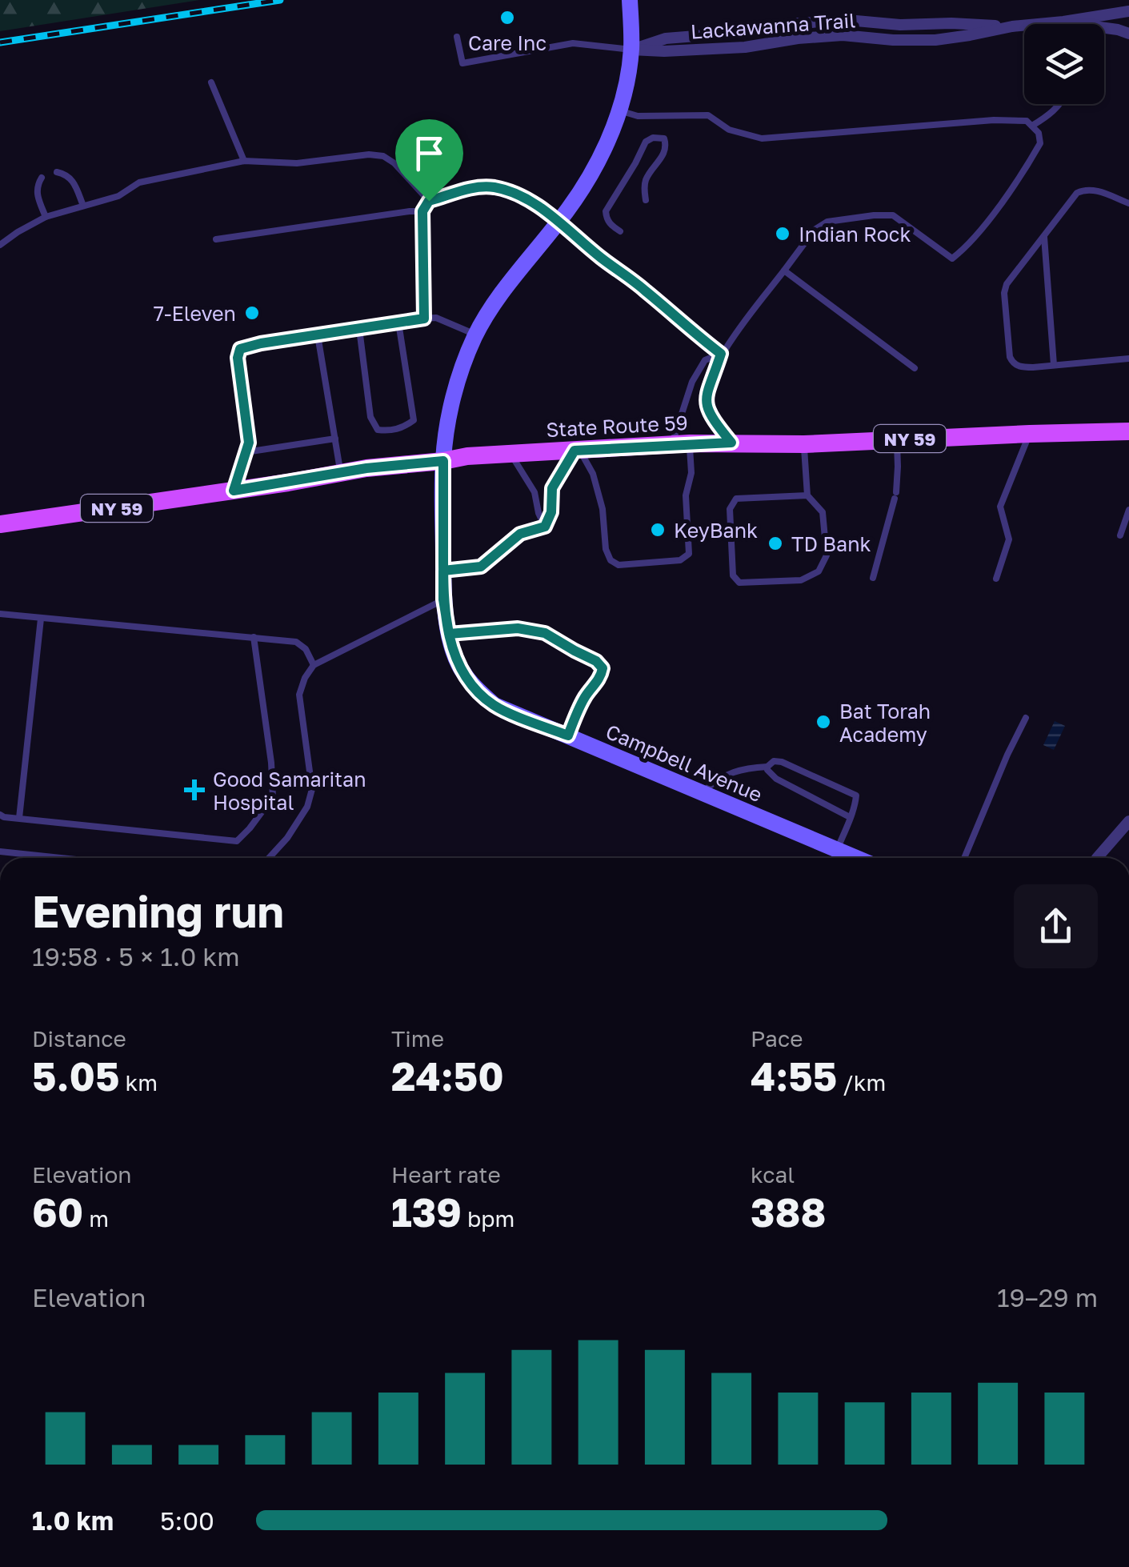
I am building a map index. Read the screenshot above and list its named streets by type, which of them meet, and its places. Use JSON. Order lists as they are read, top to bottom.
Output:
{
  "streets": {
    "main road": ["State Route 59", "NY 59"],
    "street": ["Lackawanna Trail", "Campbell Avenue"]
  },
  "crossings": [
    ["Lackawanna Trail", "Campbell Avenue"],
    ["State Route 59", "NY 59"],
    ["State Route 59", "Campbell Avenue"],
    ["NY 59", "Campbell Avenue"]
  ],
  "places": {
    "other": [
      "Care Inc",
      "Indian Rock",
      "7-Eleven",
      "KeyBank",
      "TD Bank",
      "Bat Torah Academy"
    ],
    "health": ["Good Samaritan Hospital"]
  },
  "page": {
    "heading": ["Evening run", "19:58 · 5 × 1.0 km"],
    "stats": [
      ["Distance", "5.05 km"],
      ["Time", "24:50"],
      ["Pace", "4:55 /km"],
      ["Elevation", "60 m"],
      ["Heart rate", "139 bpm"],
      ["kcal", "388"]
    ],
    "chart": ["Elevation", "19–29 m"],
    "list": [
      {
        "name": "1.0 km",
        "note": "5:00"
      }
    ]
  }
}
